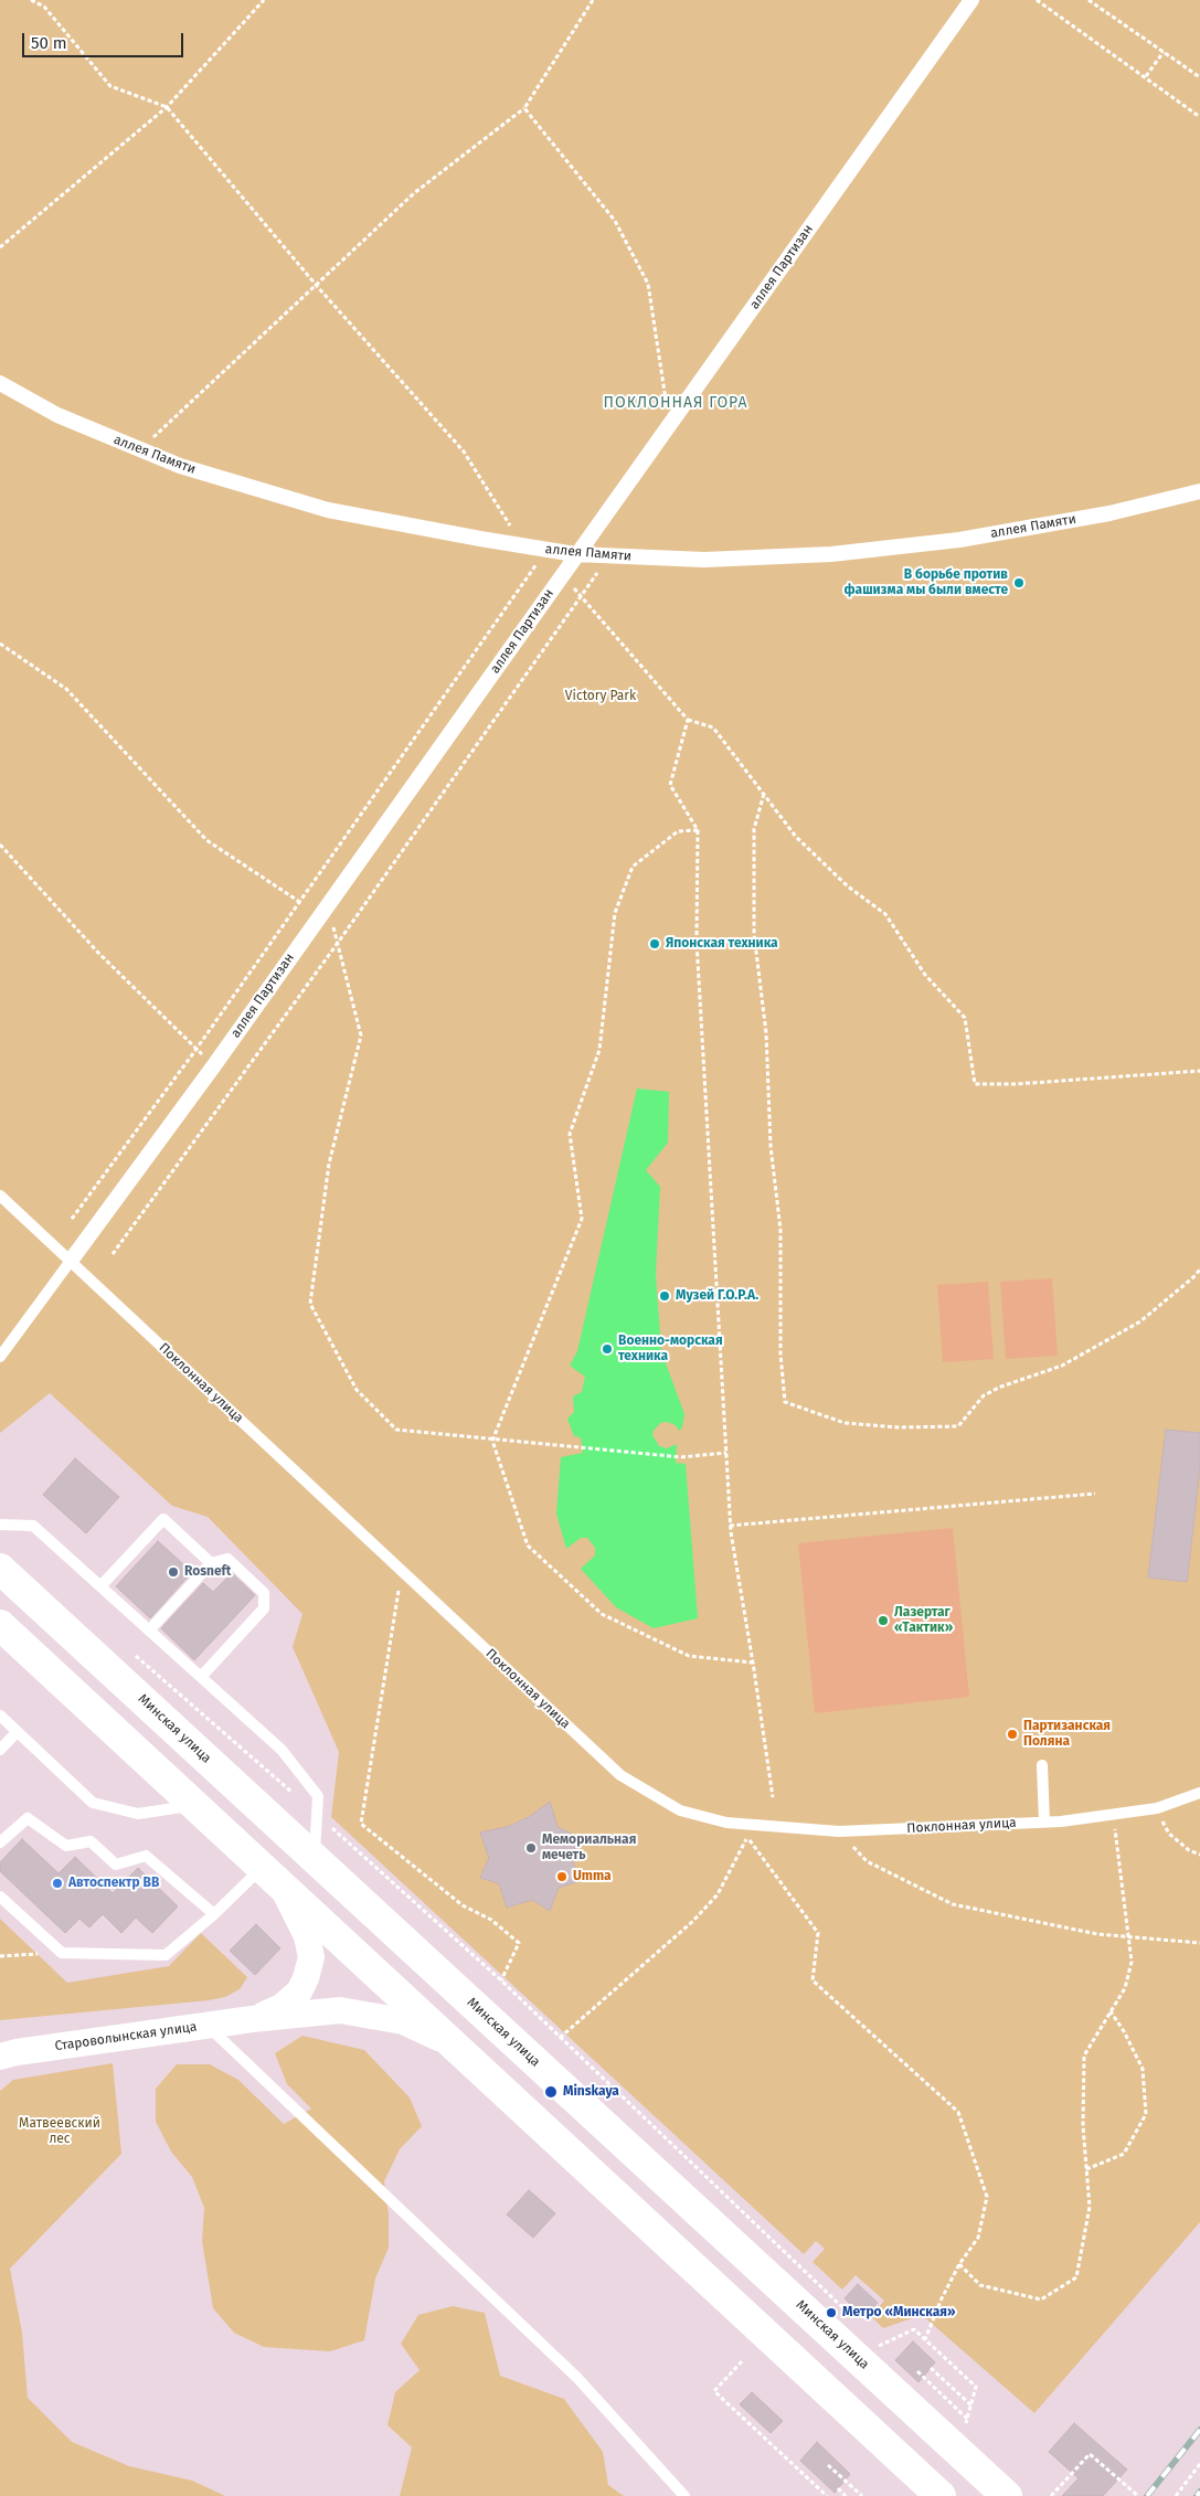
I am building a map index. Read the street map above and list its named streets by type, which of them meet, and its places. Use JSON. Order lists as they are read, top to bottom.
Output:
{
  "streets": {
    "main road": ["Минская улица"],
    "street": ["аллея Партизан", "аллея Памяти", "Староволынская улица"],
    "lane": ["Поклонная улица"]
  },
  "crossings": [
    ["аллея Партизан", "аллея Памяти"],
    ["аллея Партизан", "Поклонная улица"]
  ],
  "districts": ["ПОКЛОННАЯ ГОРА"],
  "parks": ["Victory Park", "Матвеевский лес"],
  "places": [
    "В борьбе против фашизма мы были вместе",
    "Японская техника",
    "Музей Г.О.Р.А.",
    "Военно-морская техника",
    "Rosneft",
    "Лазертаг «Тактик»",
    "Партизанская Поляна",
    "Мемориальная мечеть",
    "Umma",
    "Автоспектр ВВ",
    "Minskaya",
    "Метро «Минская»"
  ],
  "scale_bar": "50 m"
}
